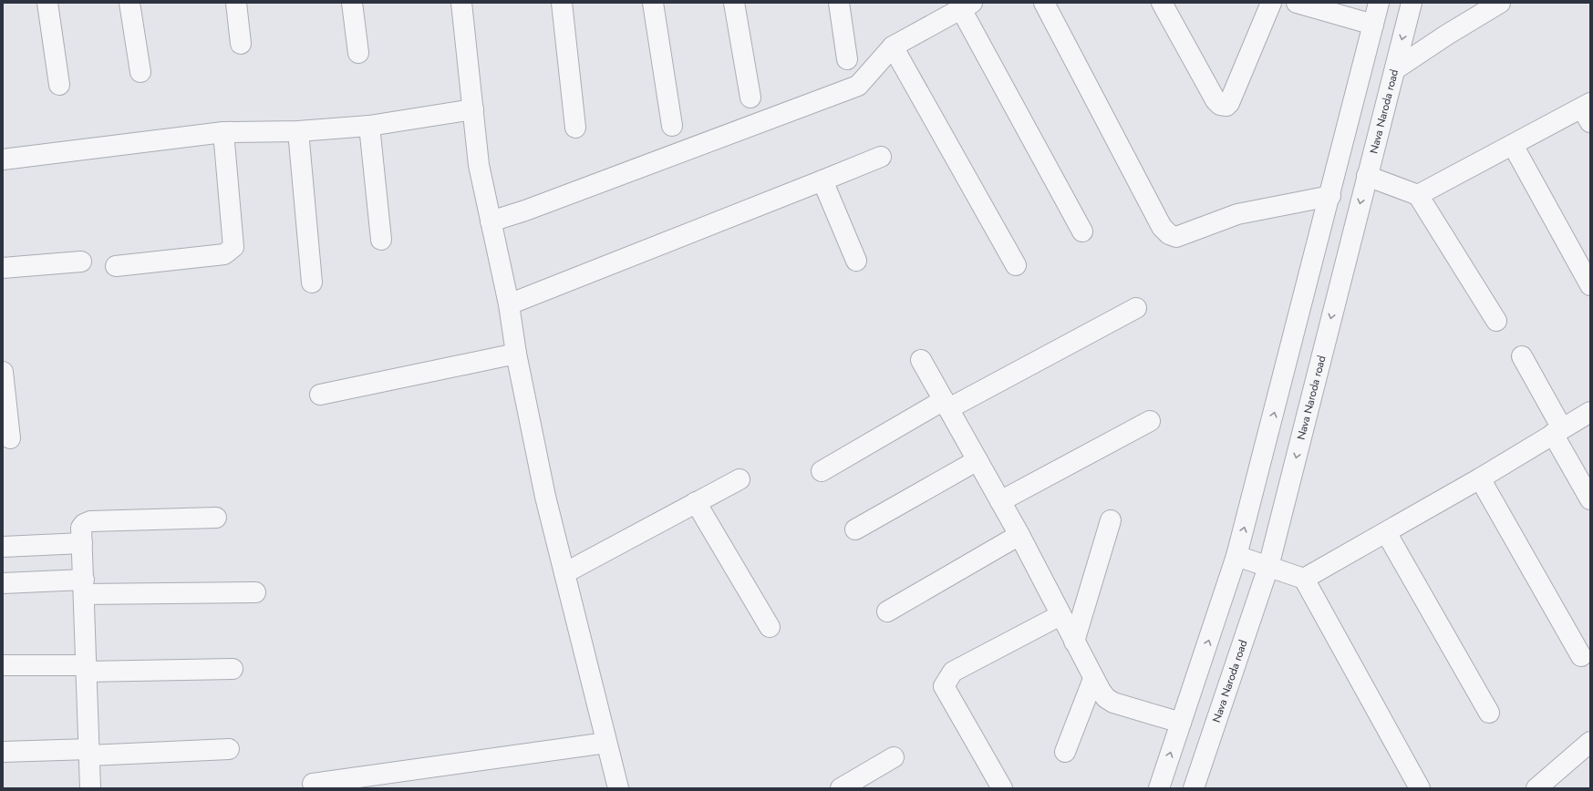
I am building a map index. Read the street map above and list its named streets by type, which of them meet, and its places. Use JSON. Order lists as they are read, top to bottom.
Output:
{
  "streets": {
    "street": ["Nava Naroda road"]
  }
}
